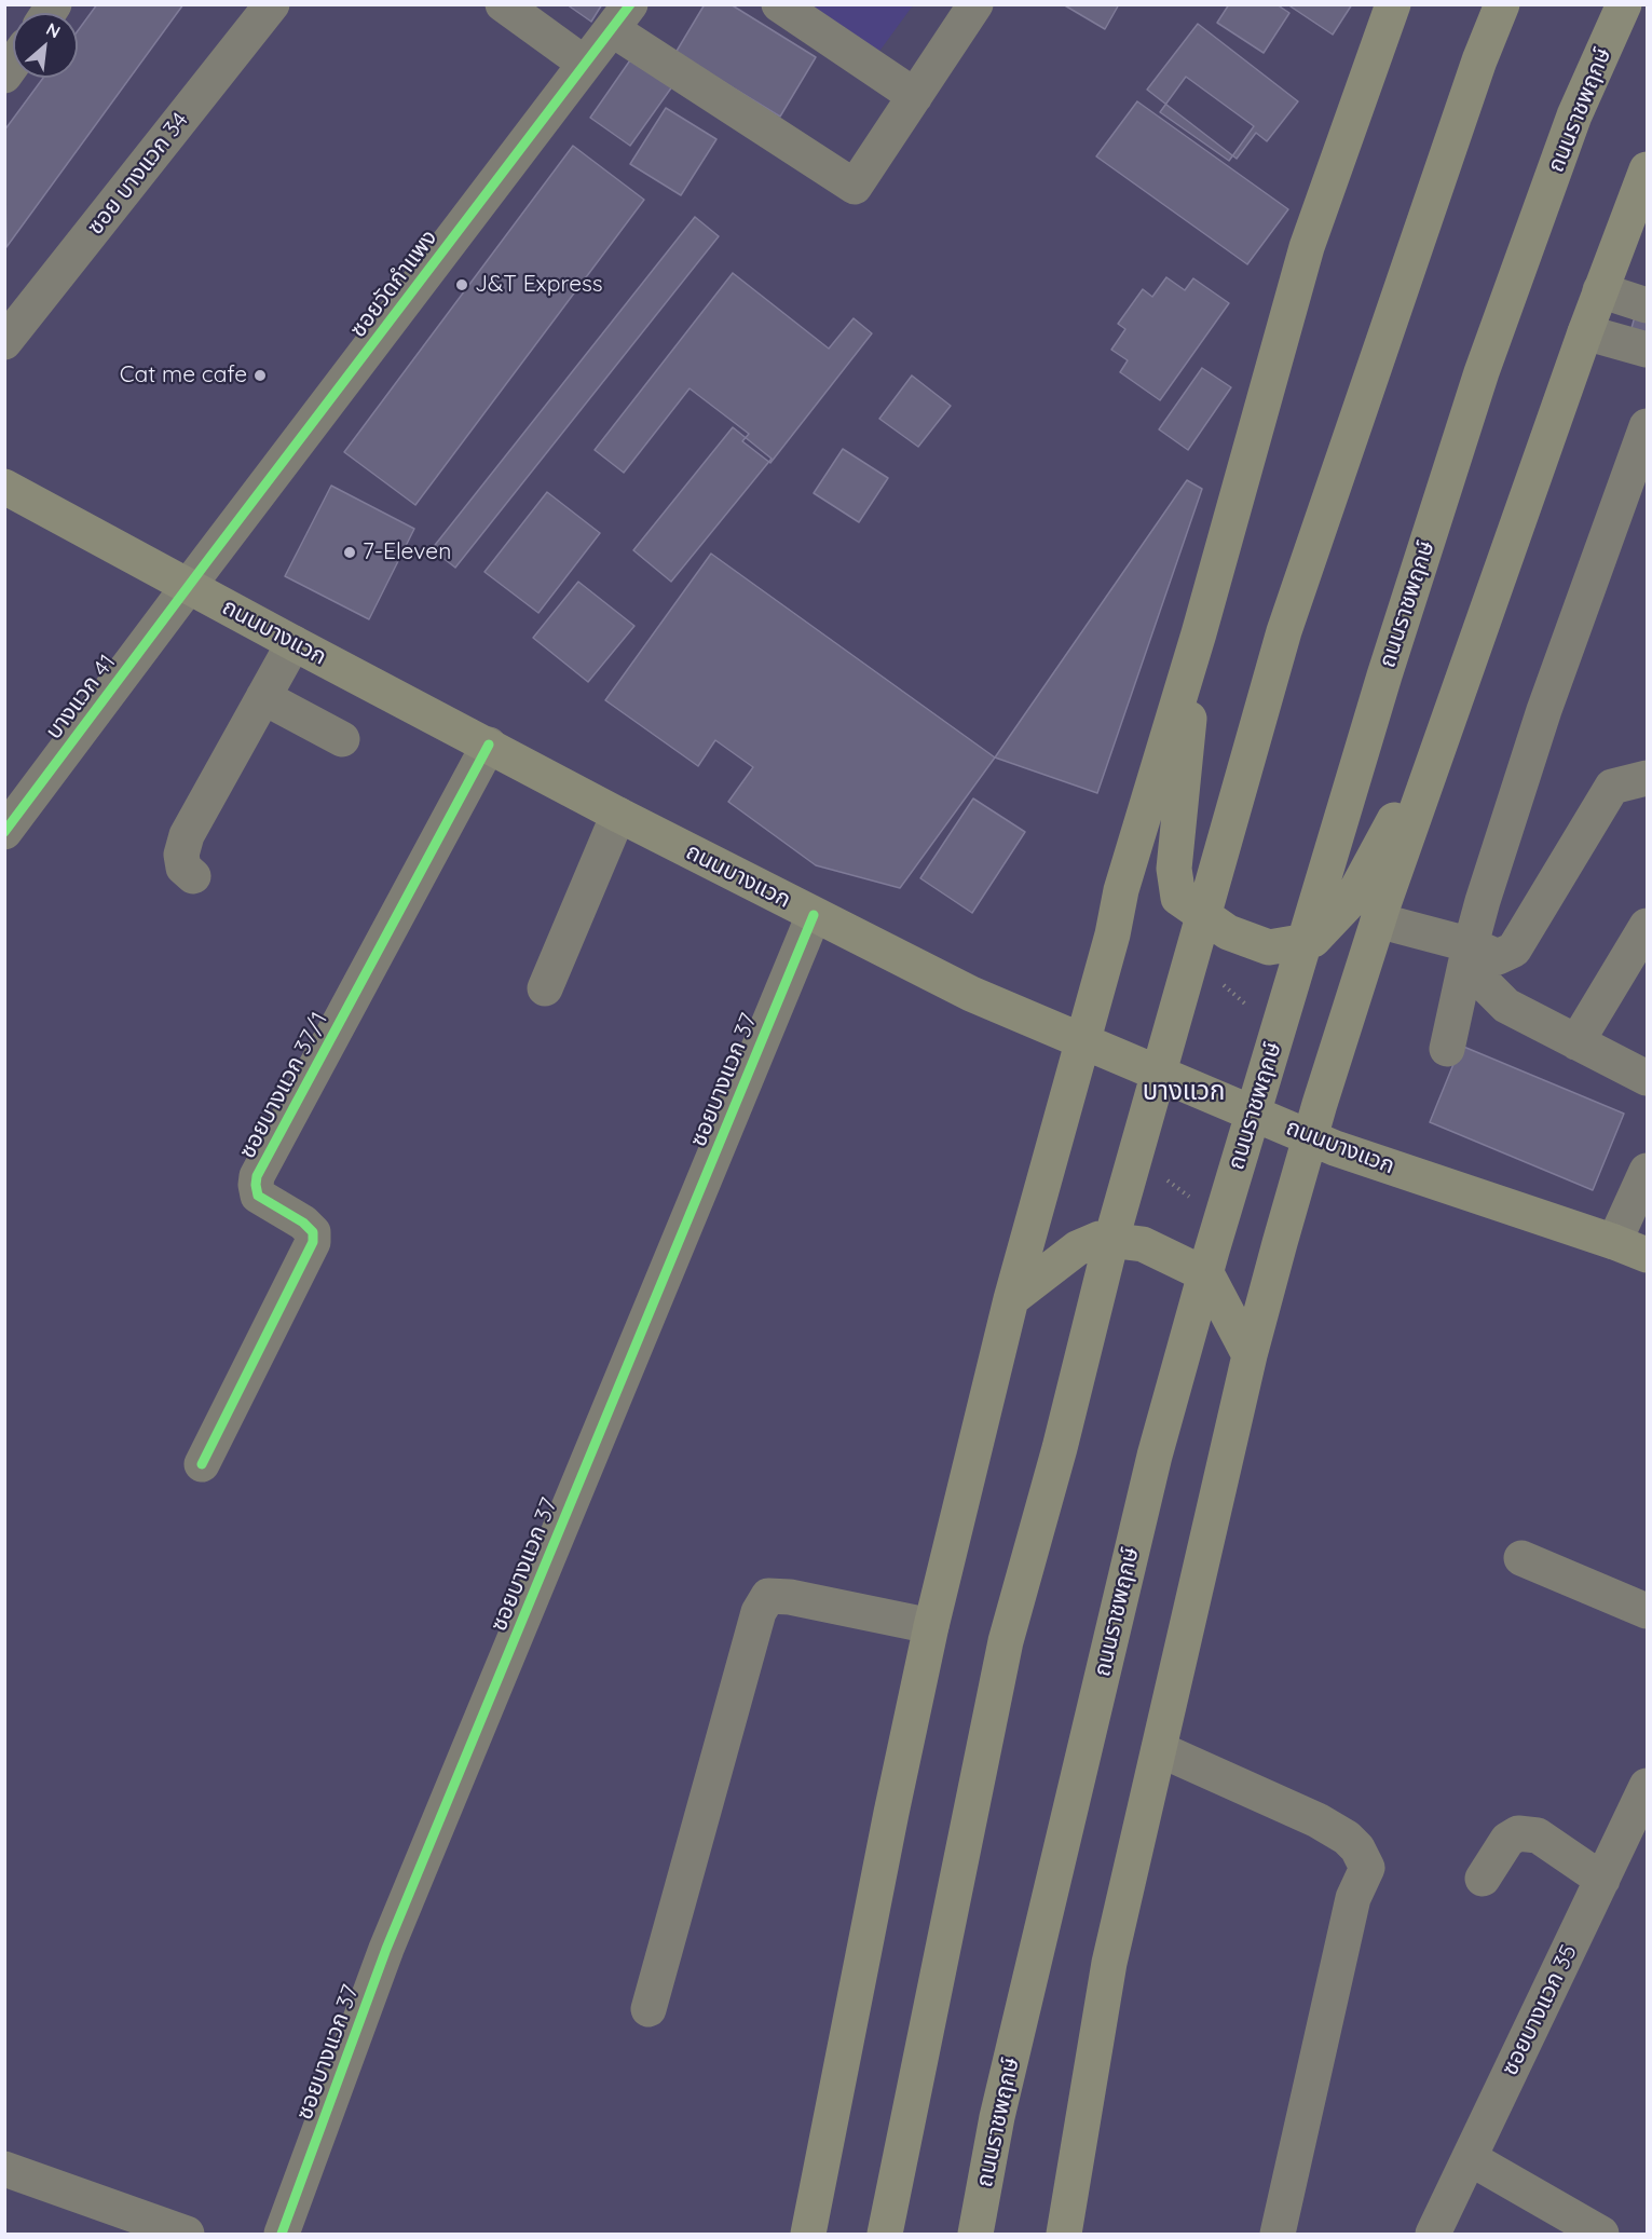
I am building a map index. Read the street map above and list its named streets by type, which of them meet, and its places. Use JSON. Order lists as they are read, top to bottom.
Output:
{
  "streets": {
    "main road": ["ถนนราชพฤกษ์", "ถนนบางแวก"],
    "street": [
      "ซอย บางแวก 34",
      "ซอยวัดกำแพง",
      "บางแวก 41",
      "ซอยบางแวก 37",
      "ซอยบางแวก 37/1",
      "ซอยบางแวก 35"
    ]
  },
  "crossings": [
    ["ซอยวัดกำแพง", "ถนนบางแวก"],
    ["ซอยวัดกำแพง", "บางแวก 41"],
    ["ถนนบางแวก", "บางแวก 41"],
    ["ถนนบางแวก", "ซอยบางแวก 37"],
    ["ถนนบางแวก", "ซอยบางแวก 37/1"]
  ],
  "districts": ["บางแวก"],
  "places": ["J&T Express", "Cat me cafe", "7-Eleven"],
  "north": "top right"
}
